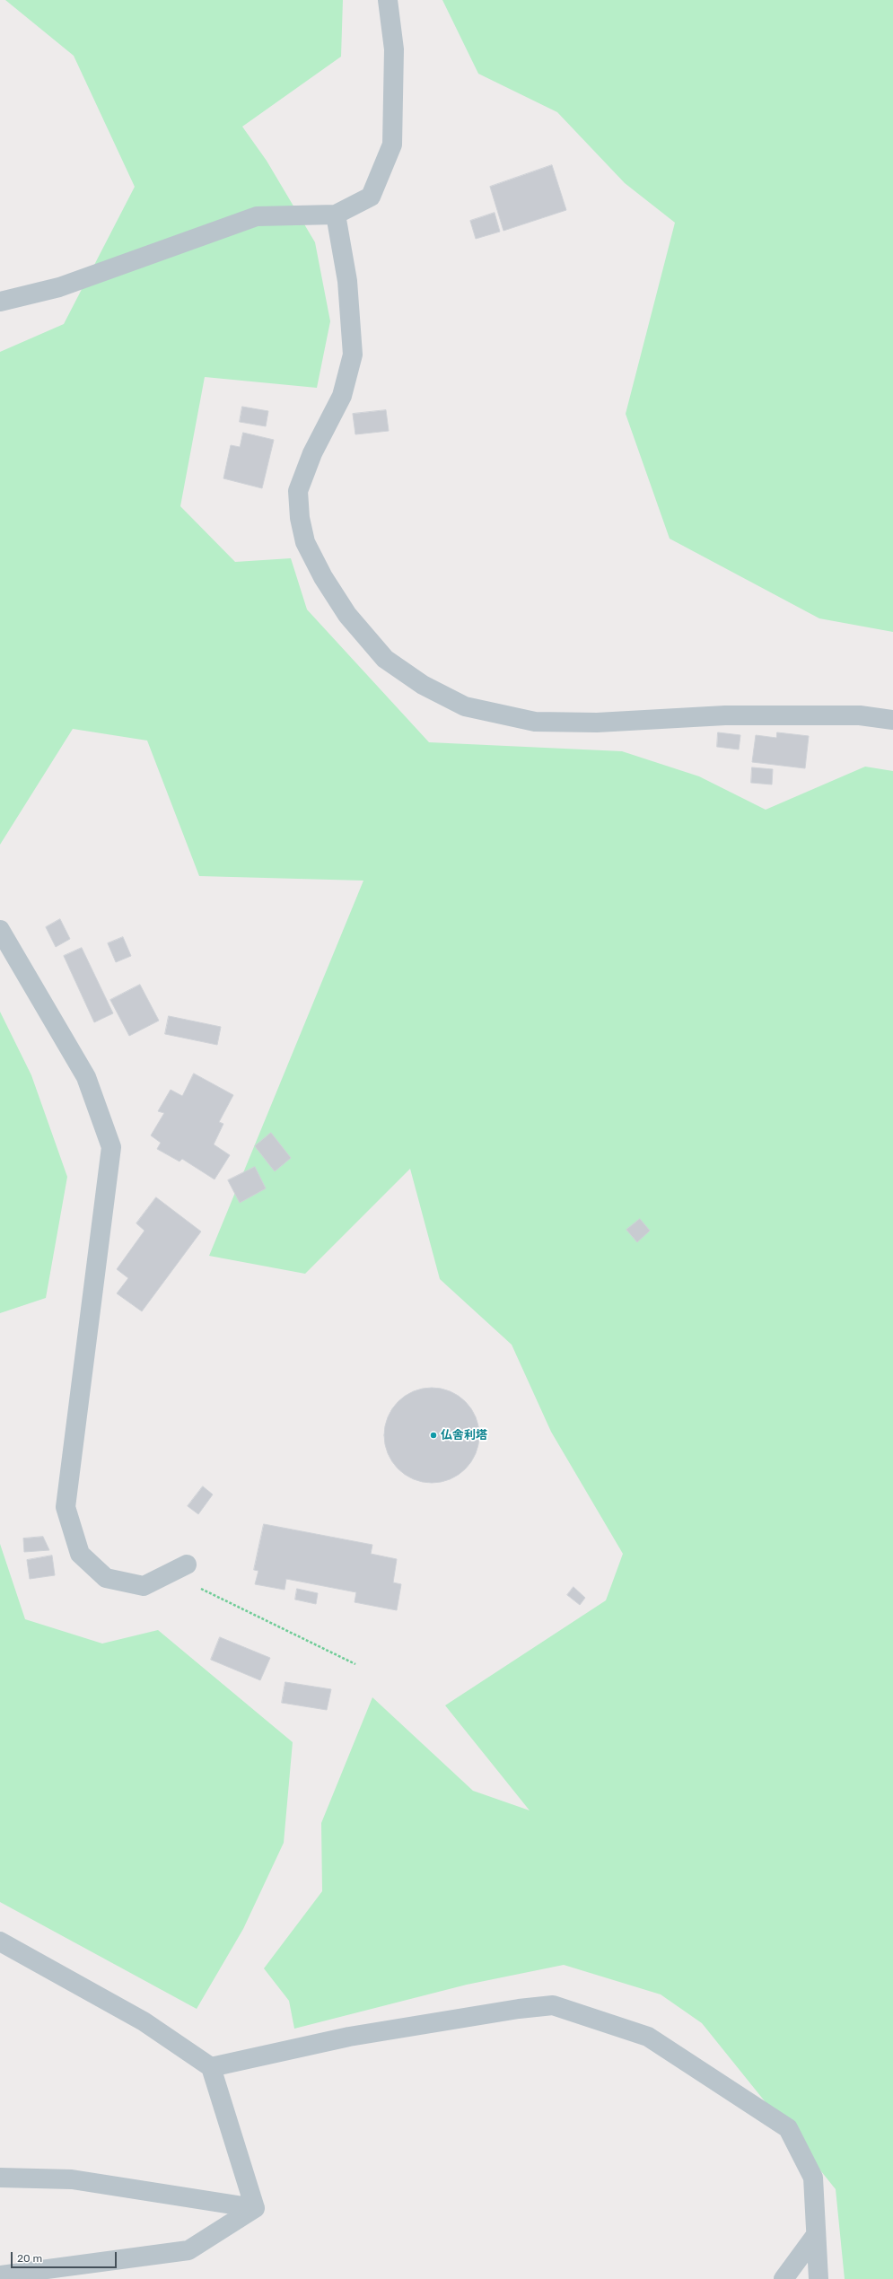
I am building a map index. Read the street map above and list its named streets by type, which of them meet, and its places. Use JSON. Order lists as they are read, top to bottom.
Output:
{
  "places": ["仏舎利塔"],
  "scale_bar": "20 m"
}
